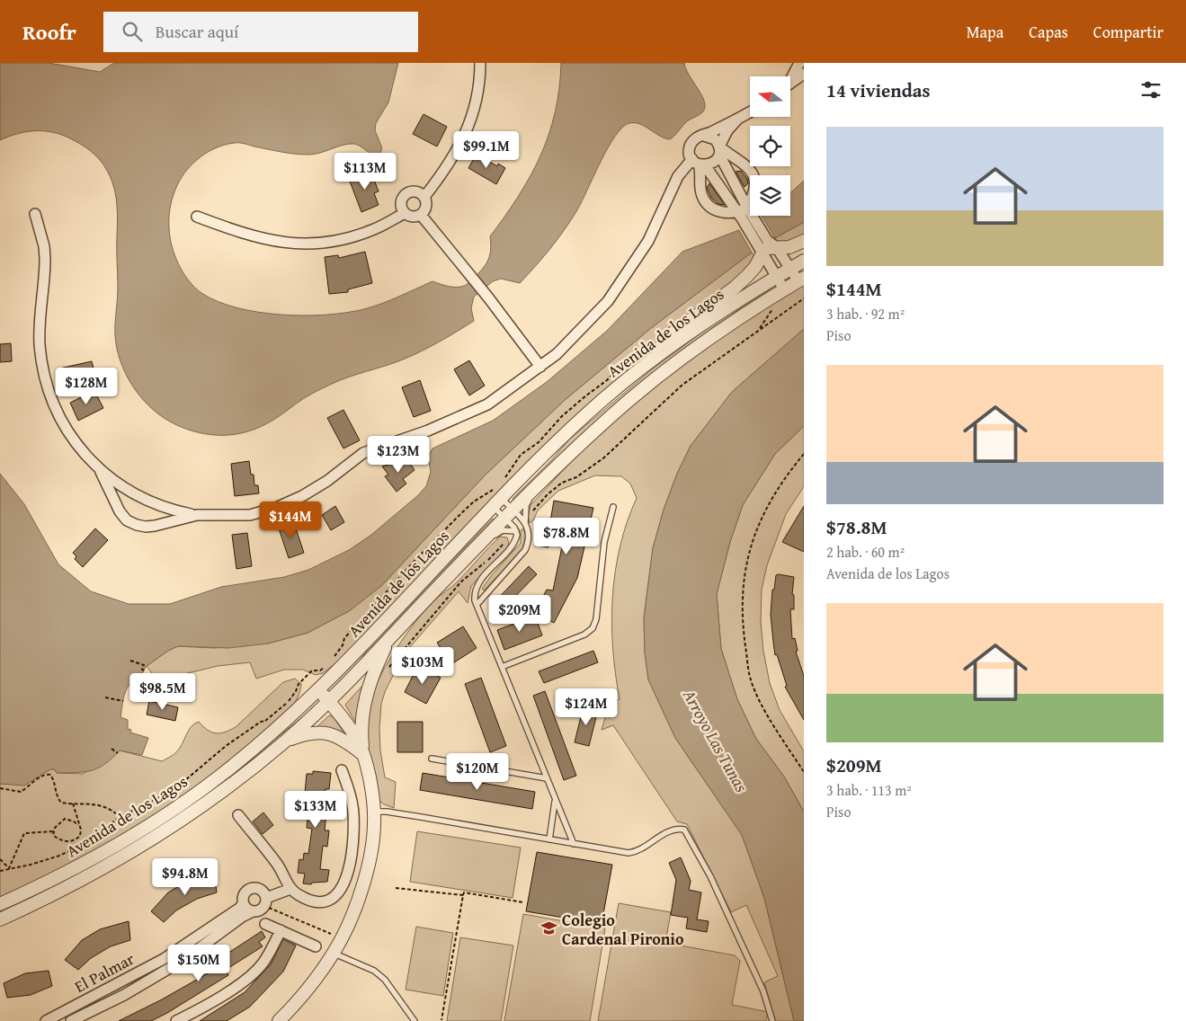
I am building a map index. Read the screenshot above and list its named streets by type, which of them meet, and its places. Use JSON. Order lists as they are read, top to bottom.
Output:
{
  "streets": {
    "street": ["Avenida de los Lagos", "El Palmar"]
  },
  "water": ["Arroyo Las Tunas"],
  "places": {
    "school or university": ["Colegio Cardenal Pironio"]
  },
  "north": "left",
  "page": {
    "header": "Roofr",
    "search": "Buscar aquí",
    "nav": ["Mapa", "Capas", "Compartir"],
    "heading": "14 viviendas",
    "list": [
      {
        "name": "$144M",
        "note": "3 hab. · 92 m² · Piso"
      },
      {
        "name": "$78.8M",
        "note": "2 hab. · 60 m² · Avenida de los Lagos"
      },
      {
        "name": "$209M",
        "note": "3 hab. · 113 m² · Piso"
      }
    ],
    "price": [
      "$99.1M",
      "$113M",
      "$128M",
      "$123M",
      "$144M",
      "$78.8M",
      "$209M",
      "$103M",
      "$98.5M",
      "$124M",
      "$120M",
      "$133M",
      "$94.8M",
      "$150M"
    ]
  }
}
